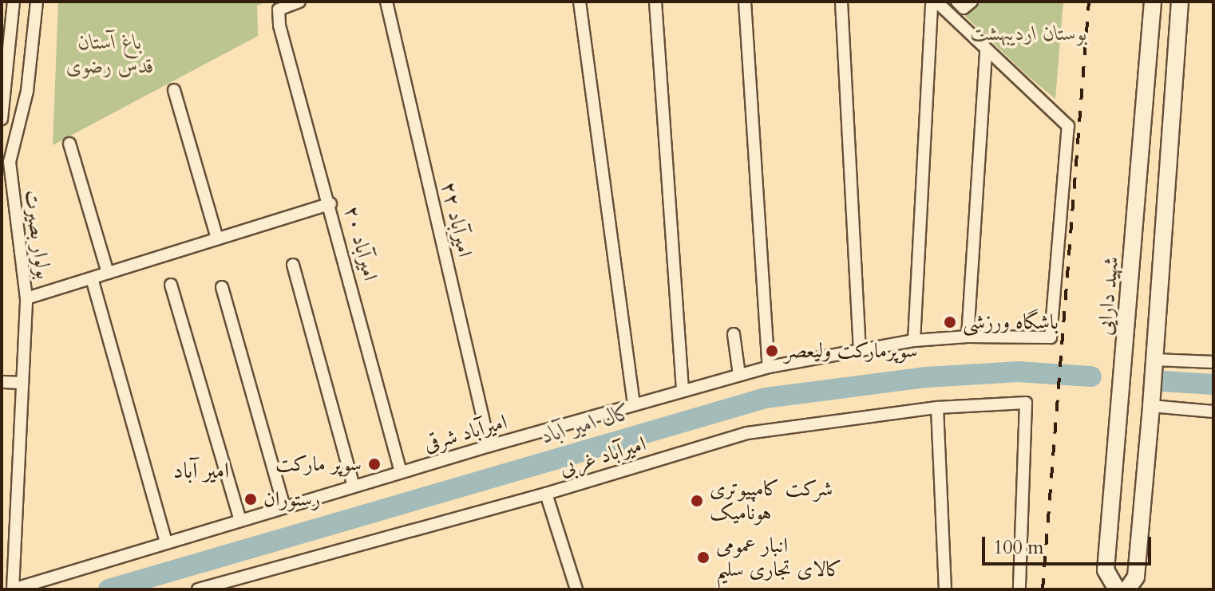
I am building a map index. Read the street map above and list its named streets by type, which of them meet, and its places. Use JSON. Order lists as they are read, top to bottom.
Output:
{
  "streets": {
    "street": [
      "امیرآباد ۲۲",
      "بولوار بصیرت",
      "امیرآباد ۲۰",
      "شهید دارایی",
      "امیرآباد شرقی",
      "امیرآباد غربی"
    ]
  },
  "crossings": [
    ["امیرآباد ۲۲", "امیرآباد شرقی"],
    ["بولوار بصیرت", "امیرآباد شرقی"],
    ["امیرآباد ۲۰", "امیرآباد شرقی"]
  ],
  "districts": ["امیر آباد"],
  "water": ["کال امیر آباد"],
  "parks": ["بوستان اردیبهشت", "باغ آستان قدس رضوی"],
  "places": [
    "باشگاه ورزشی",
    "سوپرمارکت ولیعصر",
    "سوپر مارکت",
    "رستوران",
    "شرکت کامپیوتری هونامیک",
    "انبار عمومی کالای تجاری سلیم"
  ],
  "scale_bar": "100 m"
}
